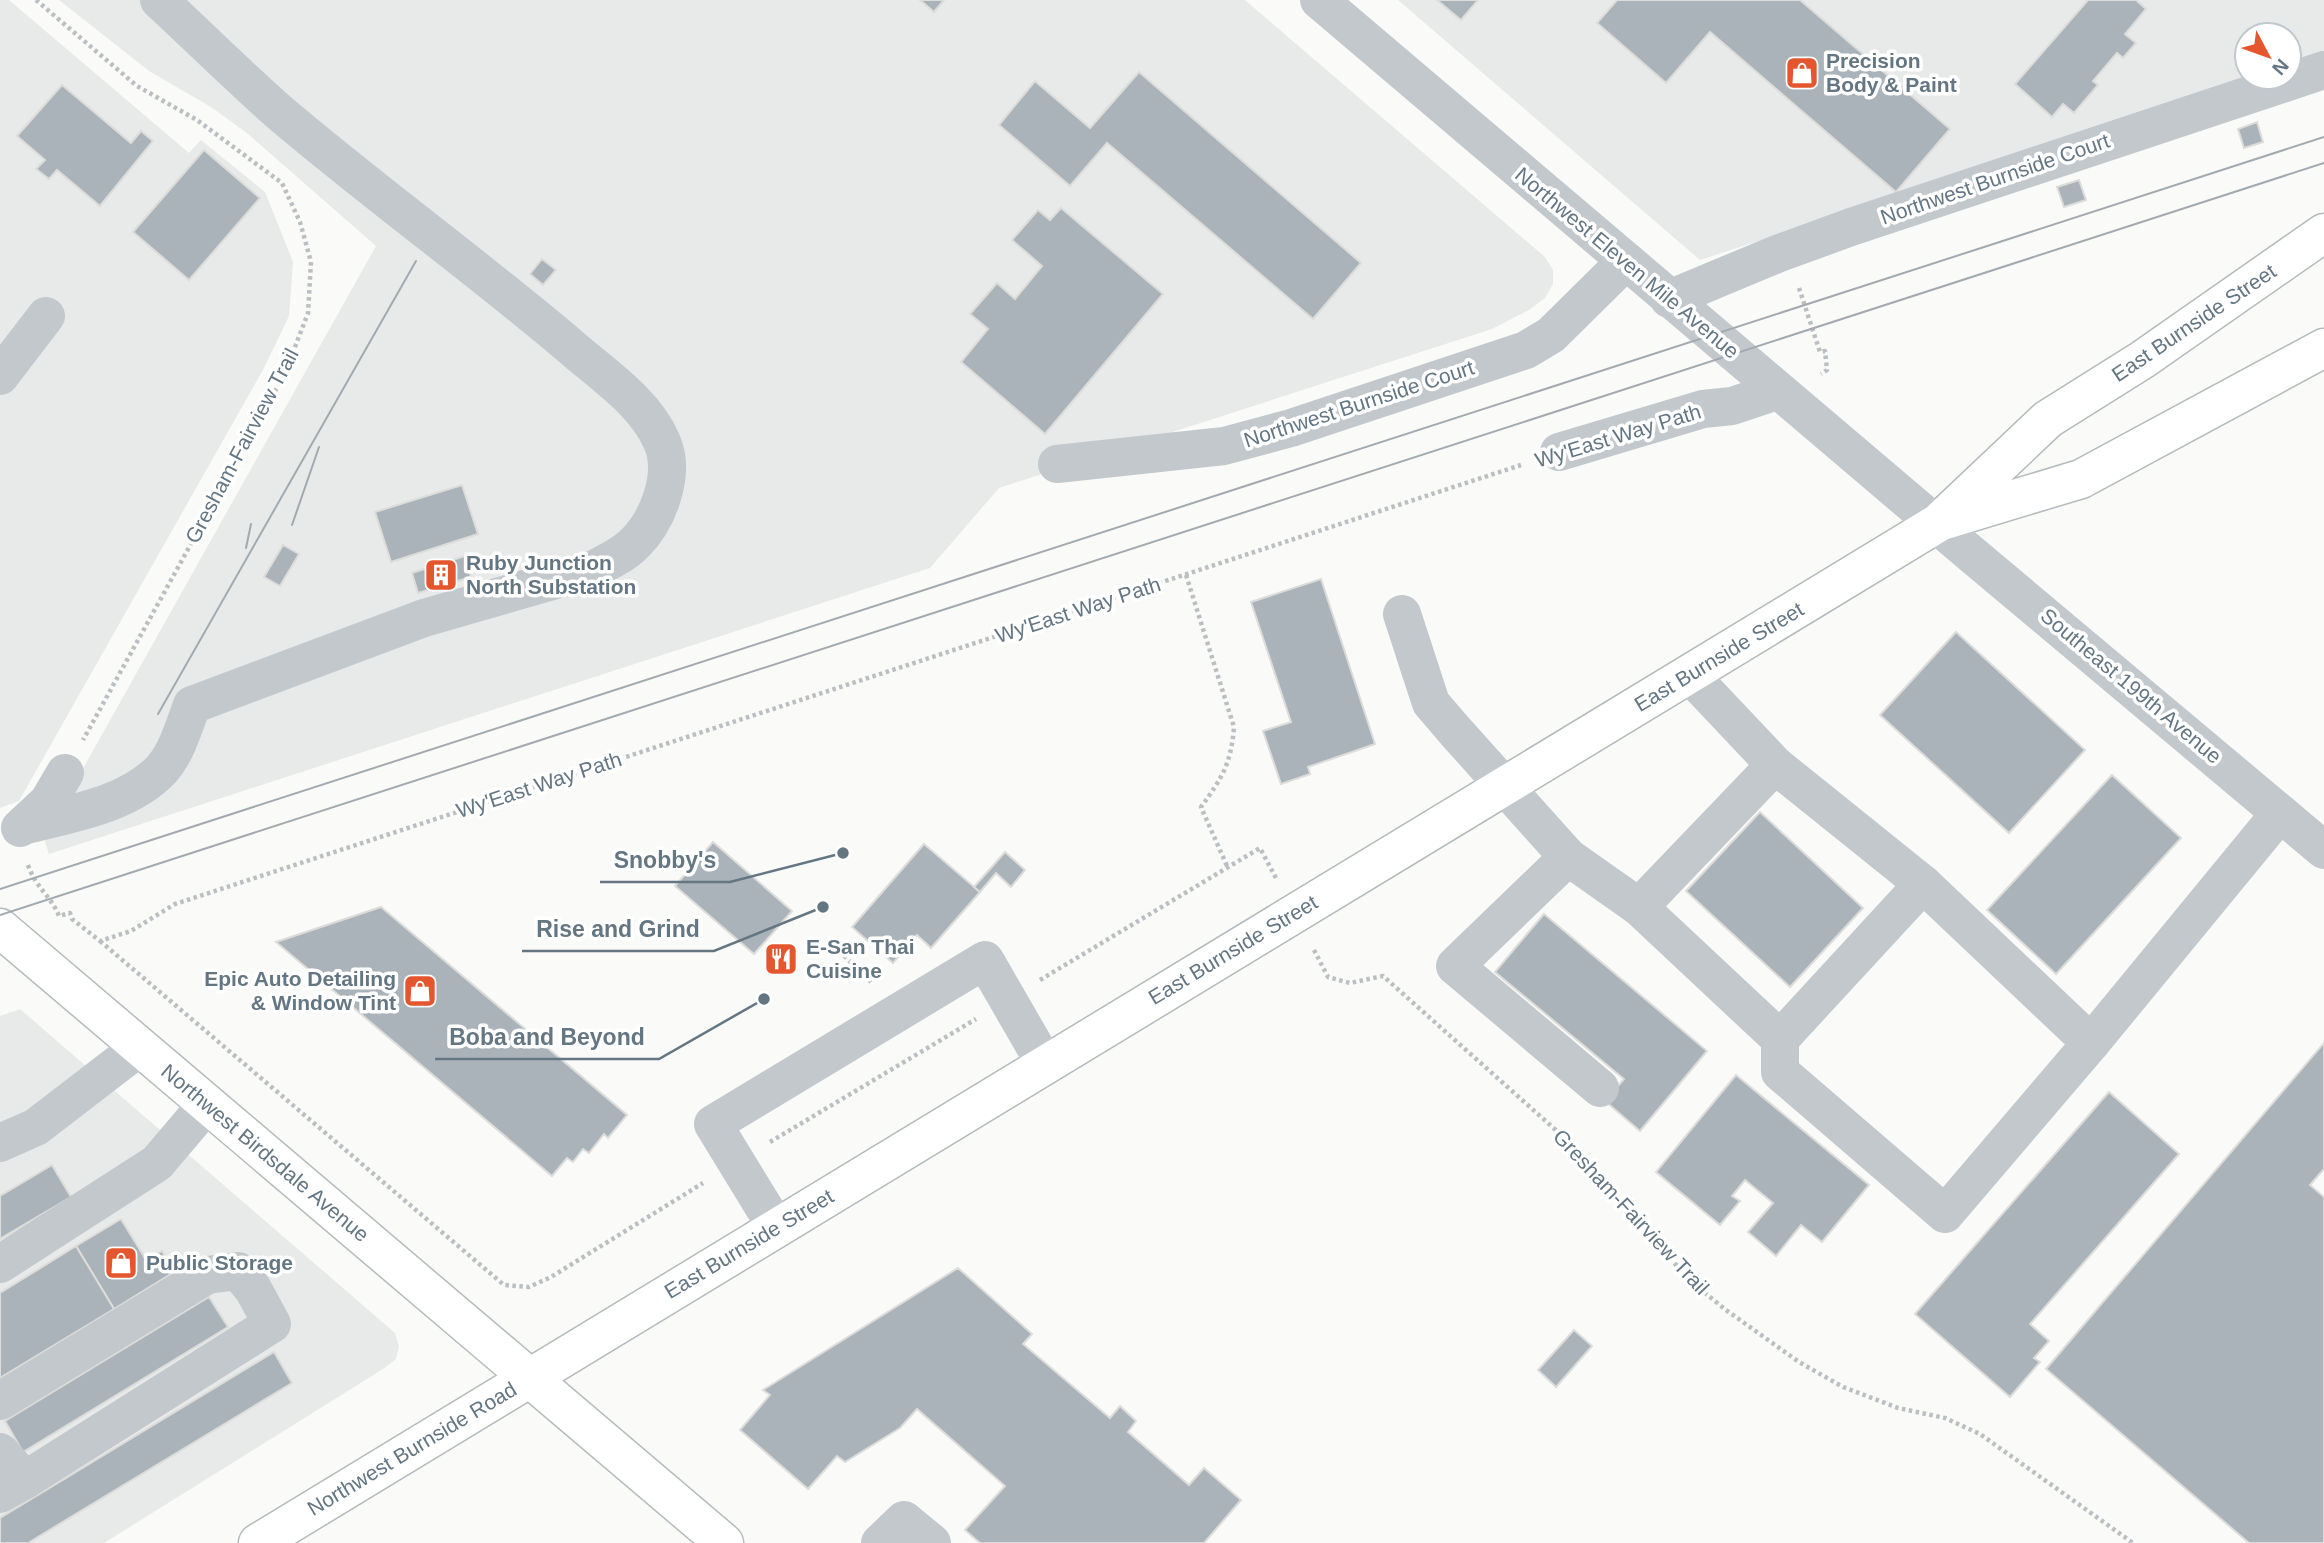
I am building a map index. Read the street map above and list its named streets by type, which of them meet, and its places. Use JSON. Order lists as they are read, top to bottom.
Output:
{
  "streets": {
    "main road": ["East Burnside Street", "Northwest Birdsdale Avenue", "Northwest Burnside Road"],
    "street": [
      "Northwest Burnside Court",
      "Northwest Eleven Mile Avenue",
      "Wy'East Way Path",
      "Southeast 199th Avenue"
    ],
    "path": ["Gresham-Fairview Trail"]
  },
  "crossings": [
    ["Northwest Burnside Court", "Northwest Eleven Mile Avenue"],
    ["Northwest Eleven Mile Avenue", "East Burnside Street"],
    ["Northwest Eleven Mile Avenue", "Wy'East Way Path"],
    ["Northwest Eleven Mile Avenue", "Southeast 199th Avenue"],
    ["East Burnside Street", "Southeast 199th Avenue"],
    ["East Burnside Street", "Northwest Birdsdale Avenue"],
    ["East Burnside Street", "Northwest Burnside Road"],
    ["Northwest Birdsdale Avenue", "Northwest Burnside Road"]
  ],
  "places": {
    "shop": ["Precision Body & Paint", "Epic Auto Detailing & Window Tint", "Public Storage"],
    "building": ["Ruby Junction North Substation"],
    "other": ["Snobby's", "Rise and Grind", "Boba and Beyond"],
    "restaurant": ["E-San Thai Cuisine"]
  },
  "north": "bottom right"
}
